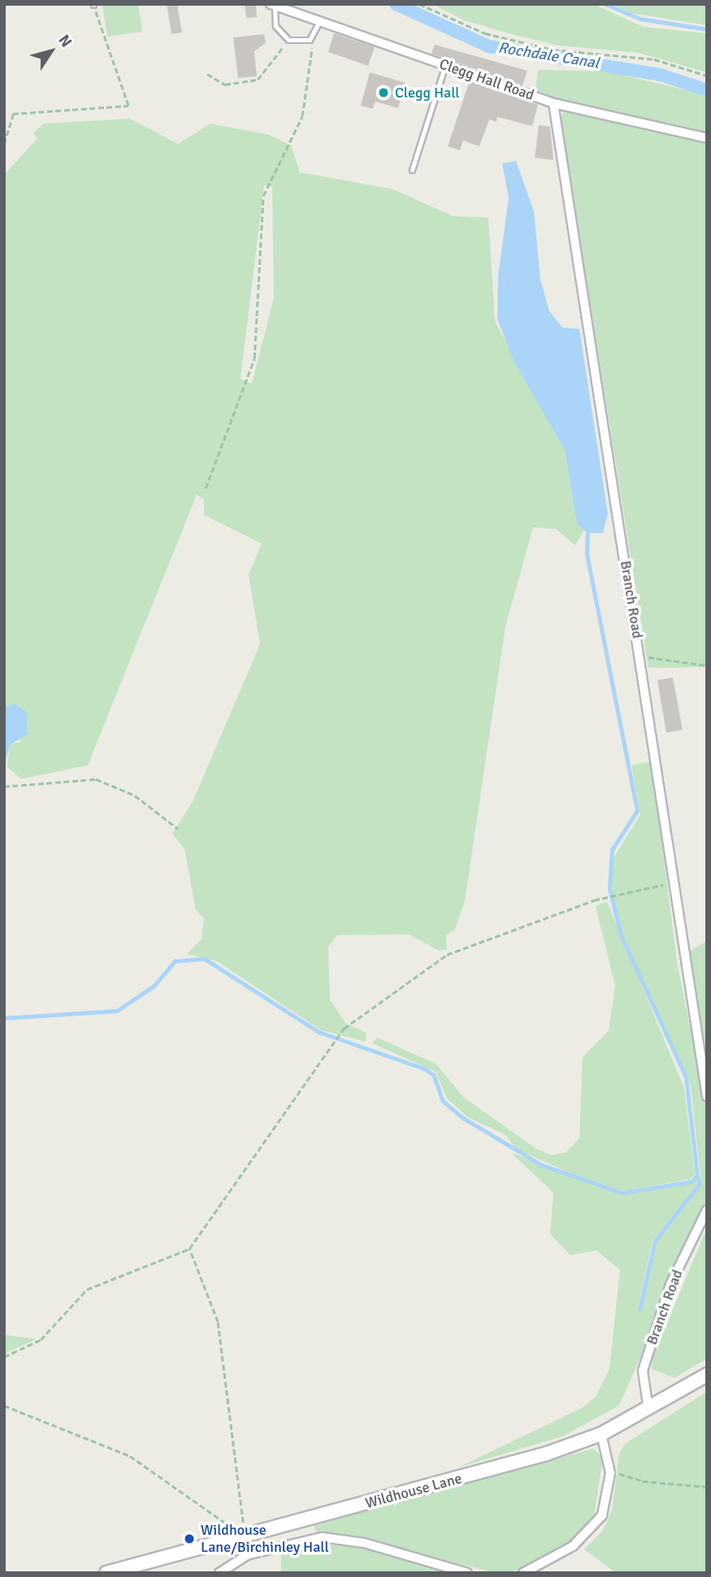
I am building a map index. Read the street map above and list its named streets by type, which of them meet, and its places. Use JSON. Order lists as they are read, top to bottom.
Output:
{
  "streets": {
    "main road": ["Wildhouse Lane"],
    "street": ["Clegg Hall Road", "Branch Road"]
  },
  "crossings": [
    ["Clegg Hall Road", "Branch Road"],
    ["Branch Road", "Wildhouse Lane"]
  ],
  "water": ["Rochdale Canal"],
  "places": ["Clegg Hall", "Wildhouse Lane/Birchinley Hall"],
  "north": "top right"
}
